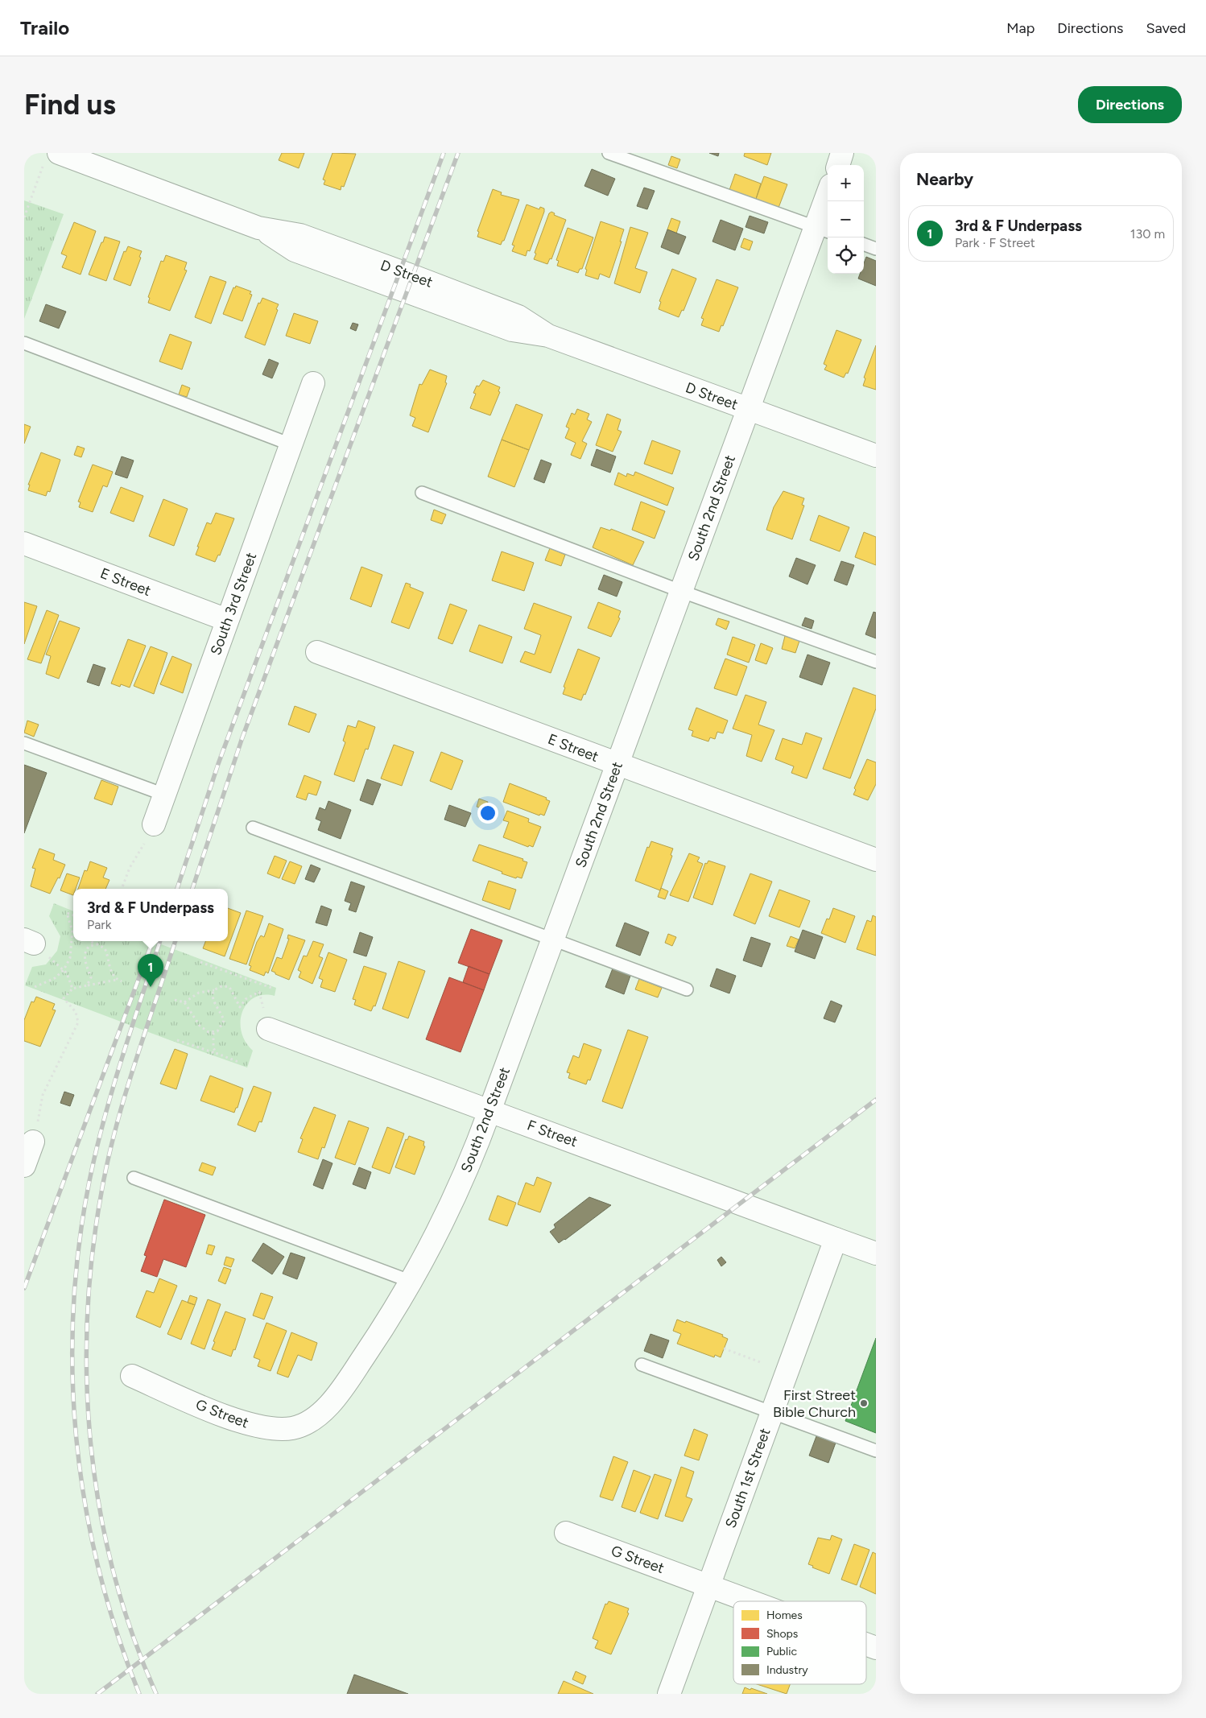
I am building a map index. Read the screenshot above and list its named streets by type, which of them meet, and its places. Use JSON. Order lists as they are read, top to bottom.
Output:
{
  "streets": {
    "street": [
      "D Street",
      "South 2nd Street",
      "E Street",
      "South 3rd Street",
      "F Street",
      "G Street",
      "South 1st Street"
    ]
  },
  "crossings": [
    ["D Street", "South 2nd Street"],
    ["South 2nd Street", "E Street"],
    ["South 2nd Street", "F Street"],
    ["South 2nd Street", "G Street"],
    ["E Street", "South 3rd Street"],
    ["F Street", "South 1st Street"],
    ["G Street", "South 1st Street"]
  ],
  "places": ["First Street Bible Church"],
  "legend": [
    "Homes",
    "Shops",
    "Public",
    "Industry"
  ],
  "page": {
    "header": "Trailo",
    "nav": ["Map", "Directions", "Saved"],
    "buttons": "Directions",
    "title": "Find us",
    "heading": "Nearby",
    "map_buttons": ["+", "−"],
    "list": [
      {
        "mark": "1",
        "name": "3rd & F Underpass",
        "note": "Park · F Street",
        "value": "130 m"
      }
    ],
    "popup": ["3rd & F Underpass", "Park"],
    "pins": "1"
  }
}
